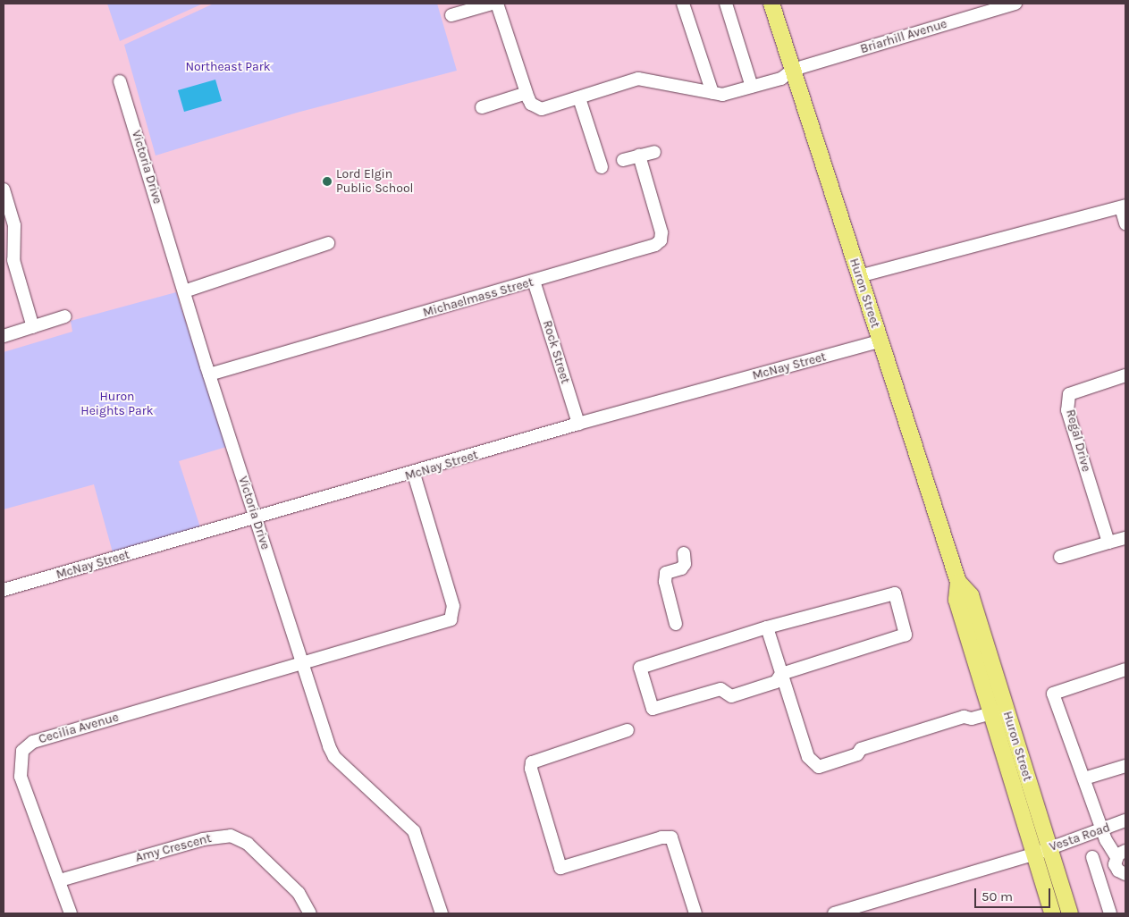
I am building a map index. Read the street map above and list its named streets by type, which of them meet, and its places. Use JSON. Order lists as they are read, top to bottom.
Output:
{
  "streets": {
    "main road": ["Huron Street"],
    "street": [
      "Briarhill Avenue",
      "Victoria Drive",
      "Michaelmass Street",
      "Rock Street",
      "McNay Street",
      "Regal Drive",
      "Cecilia Avenue",
      "Vesta Road",
      "Amy Crescent"
    ]
  },
  "crossings": [
    ["Briarhill Avenue", "Huron Street"],
    ["Victoria Drive", "Michaelmass Street"],
    ["Victoria Drive", "McNay Street"],
    ["Victoria Drive", "Cecilia Avenue"],
    ["Huron Street", "McNay Street"],
    ["Huron Street", "Vesta Road"],
    ["Michaelmass Street", "Rock Street"],
    ["Rock Street", "McNay Street"],
    ["McNay Street", "Cecilia Avenue"],
    ["Cecilia Avenue", "Amy Crescent"]
  ],
  "parks": ["Northeast Park", "Huron Heights Park"],
  "places": ["Lord Elgin Public School"],
  "scale_bar": "50 m"
}
